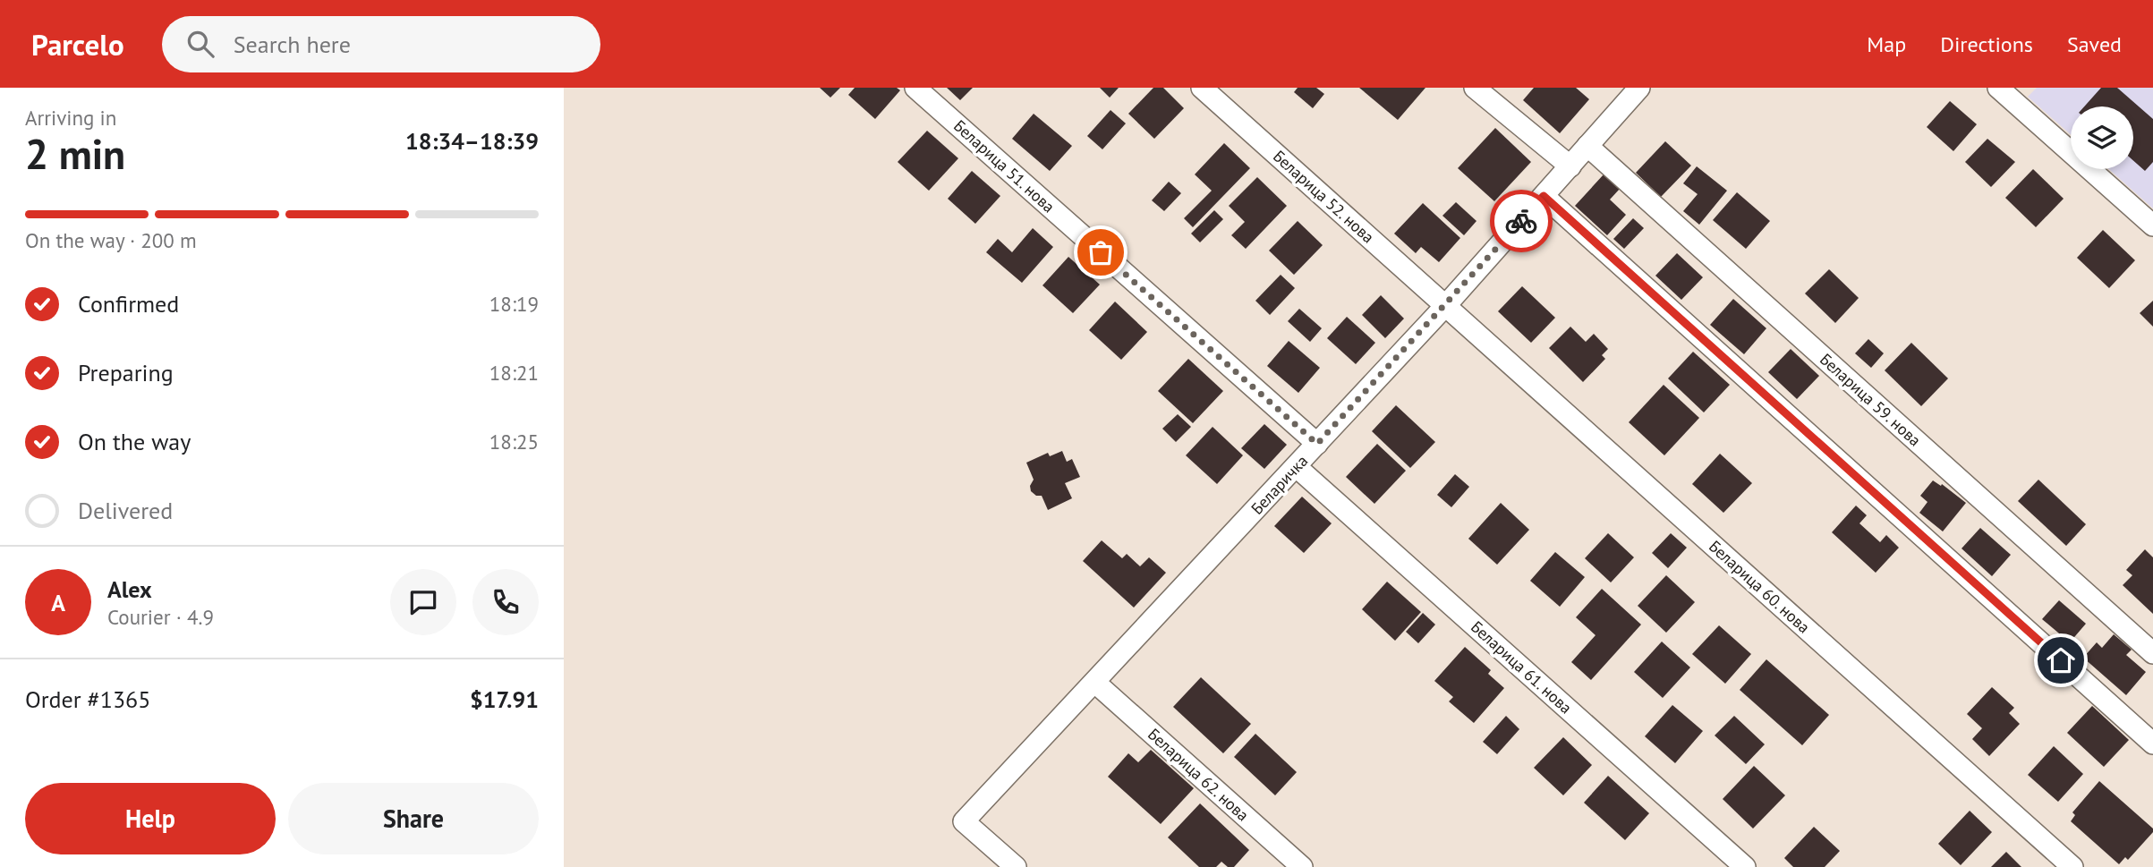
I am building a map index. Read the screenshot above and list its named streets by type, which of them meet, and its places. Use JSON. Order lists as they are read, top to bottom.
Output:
{
  "streets": {
    "street": [
      "Беларица 51. нова",
      "Беларица 52. нова",
      "Беларица 59. нова",
      "Беларичка",
      "Беларица 60. нова",
      "Беларица 61. нова",
      "Беларица 62. нова"
    ]
  },
  "crossings": [
    ["Беларица 51. нова", "Беларичка"],
    ["Беларица 52. нова", "Беларичка"],
    ["Беларица 52. нова", "Беларица 60. нова"],
    ["Беларица 59. нова", "Беларичка"],
    ["Беларичка", "Беларица 60. нова"],
    ["Беларичка", "Беларица 61. нова"],
    ["Беларичка", "Беларица 62. нова"]
  ],
  "page": {
    "header": "Parcelo",
    "search": "Search here",
    "nav": ["Map", "Directions", "Saved"],
    "heading": ["2 min", "Arriving in", "18:34–18:39"],
    "panel": [
      "Alex",
      "Courier · 4.9",
      "Order #1365",
      "$17.91"
    ],
    "bar": "On the way · 200 m",
    "list": [
      ["Confirmed", "18:19"],
      ["Preparing", "18:21"],
      ["On the way", "18:25"],
      "Delivered"
    ],
    "round": "A",
    "buttons": ["Help", "Share"]
  }
}
